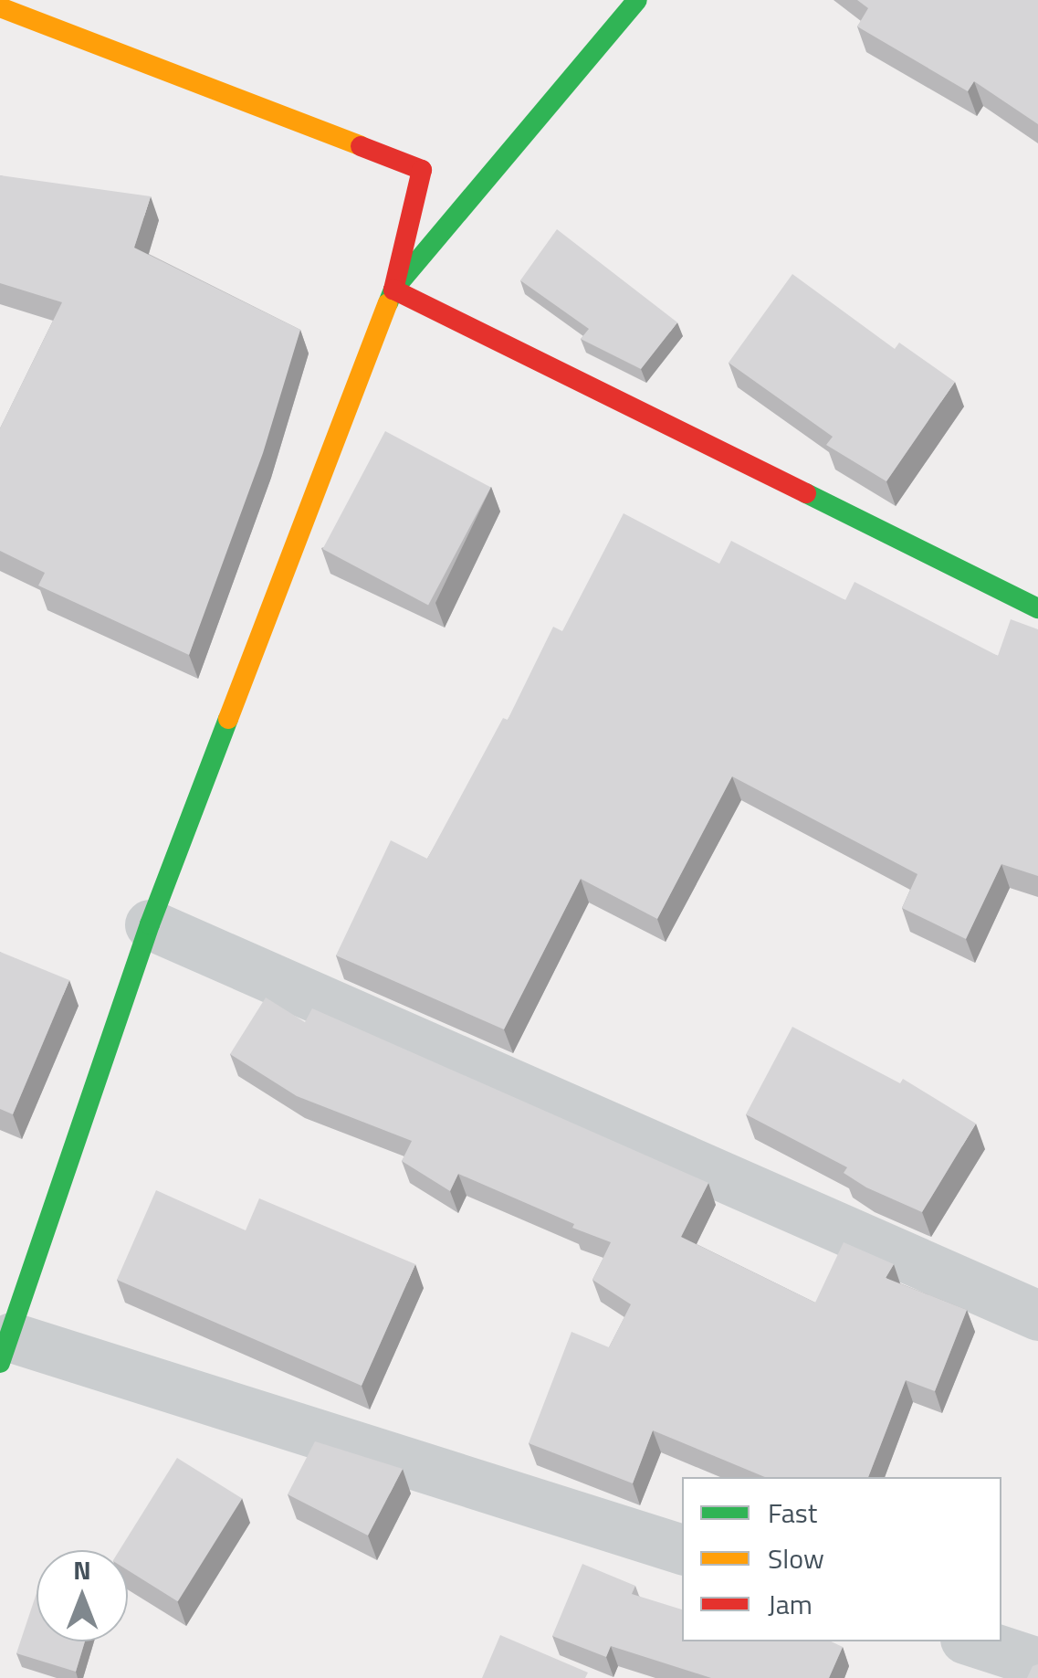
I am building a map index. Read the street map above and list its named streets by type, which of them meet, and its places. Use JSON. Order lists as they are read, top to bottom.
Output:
{
  "legend": ["Fast", "Slow", "Jam"],
  "north": "top"
}
